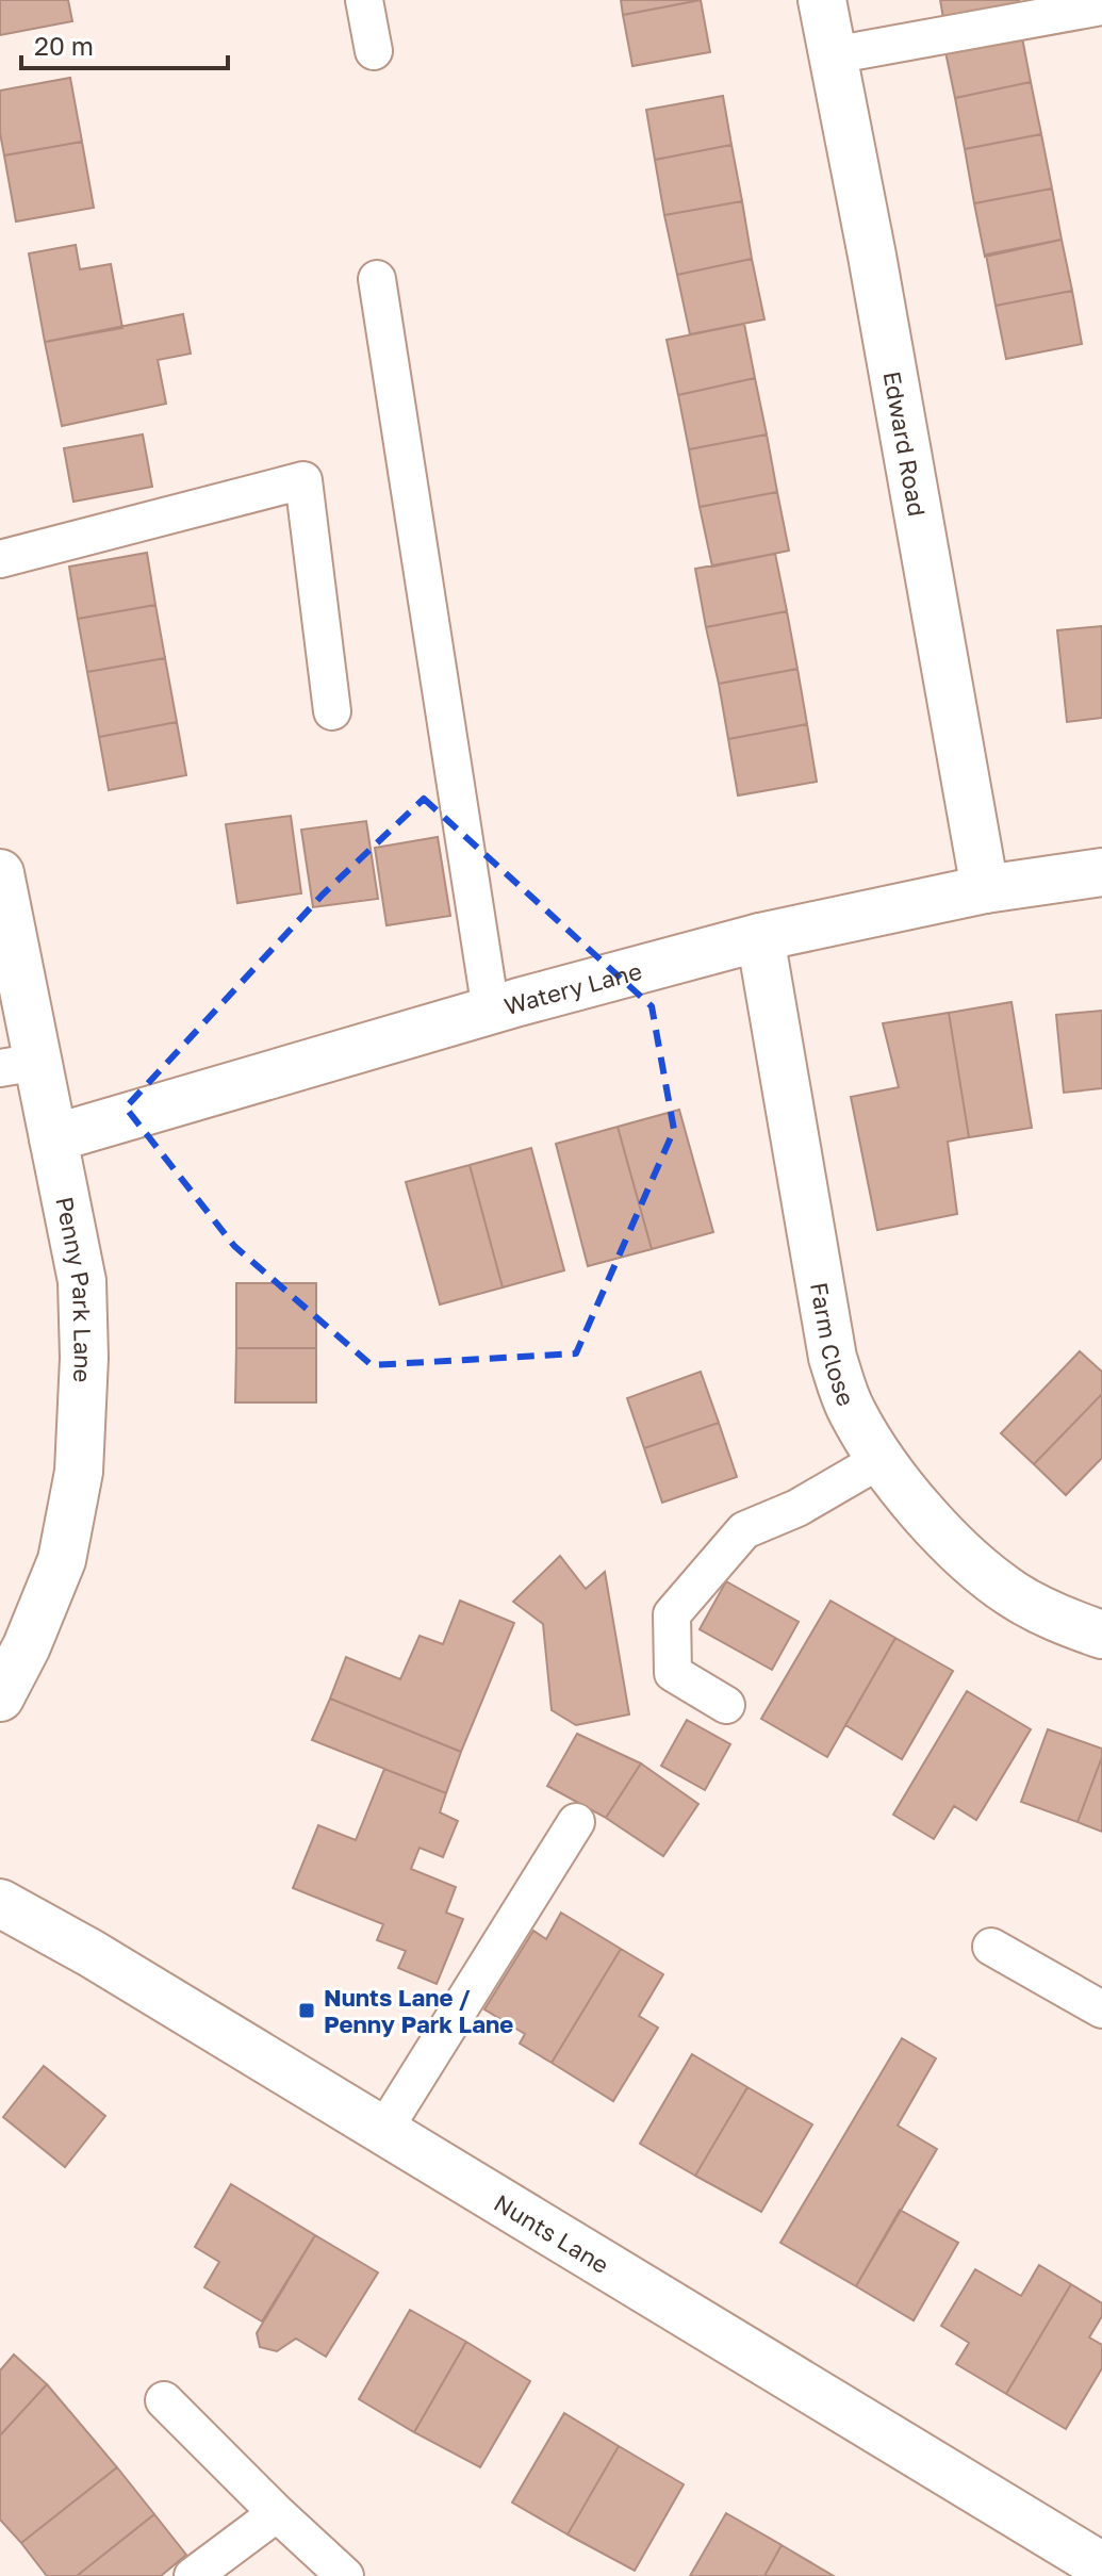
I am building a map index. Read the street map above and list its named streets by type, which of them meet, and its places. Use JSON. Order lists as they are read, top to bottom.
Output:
{
  "streets": {
    "street": [
      "Edward Road",
      "Watery Lane",
      "Penny Park Lane",
      "Farm Close",
      "Nunts Lane"
    ]
  },
  "crossings": [
    ["Edward Road", "Watery Lane"],
    ["Watery Lane", "Penny Park Lane"],
    ["Watery Lane", "Farm Close"]
  ],
  "places": {
    "transit": ["Nunts Lane / Penny Park Lane"]
  },
  "scale_bar": "20 m"
}
